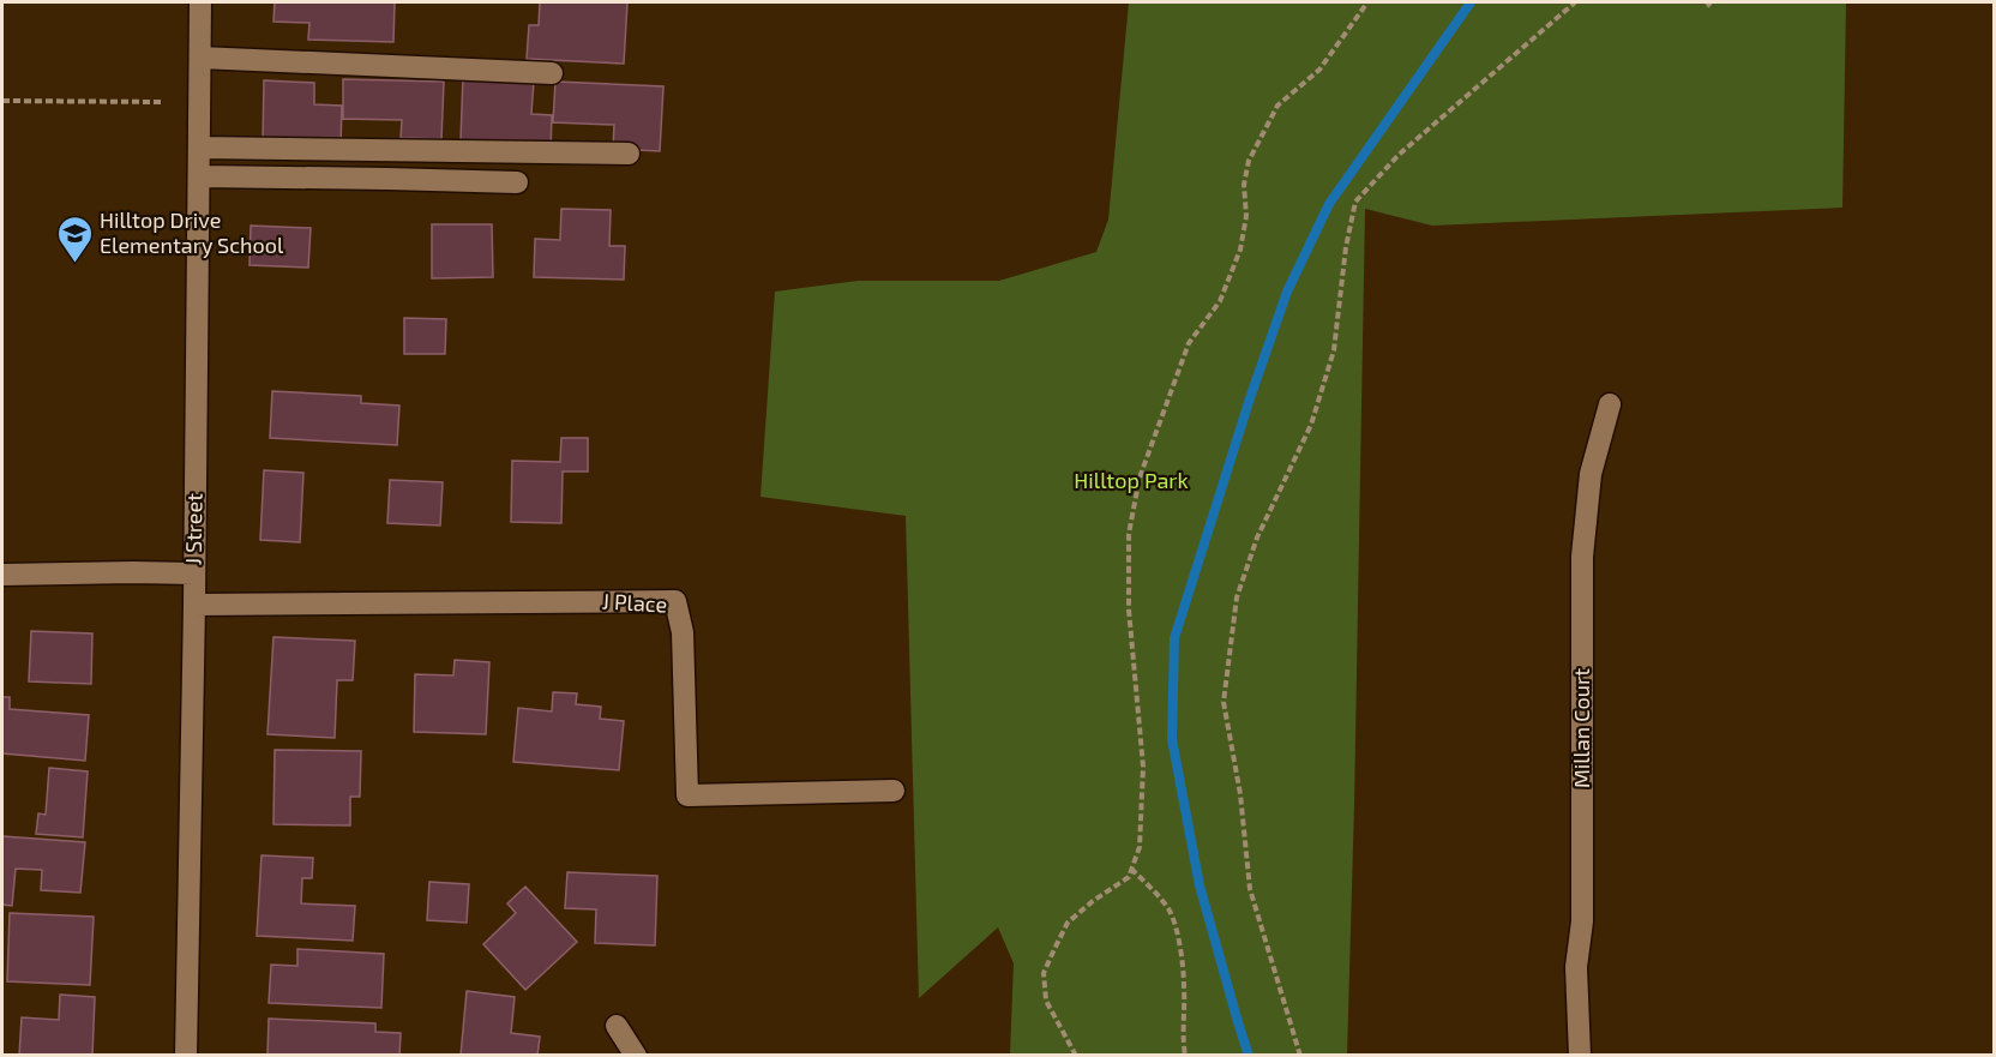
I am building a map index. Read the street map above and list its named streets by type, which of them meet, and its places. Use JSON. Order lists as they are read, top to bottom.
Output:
{
  "streets": {
    "street": ["J Street", "J Place", "Millan Court"]
  },
  "crossings": [
    ["J Street", "J Place"]
  ],
  "parks": ["Hilltop Park"],
  "places": {
    "school or university": ["Hilltop Drive Elementary School"]
  }
}
